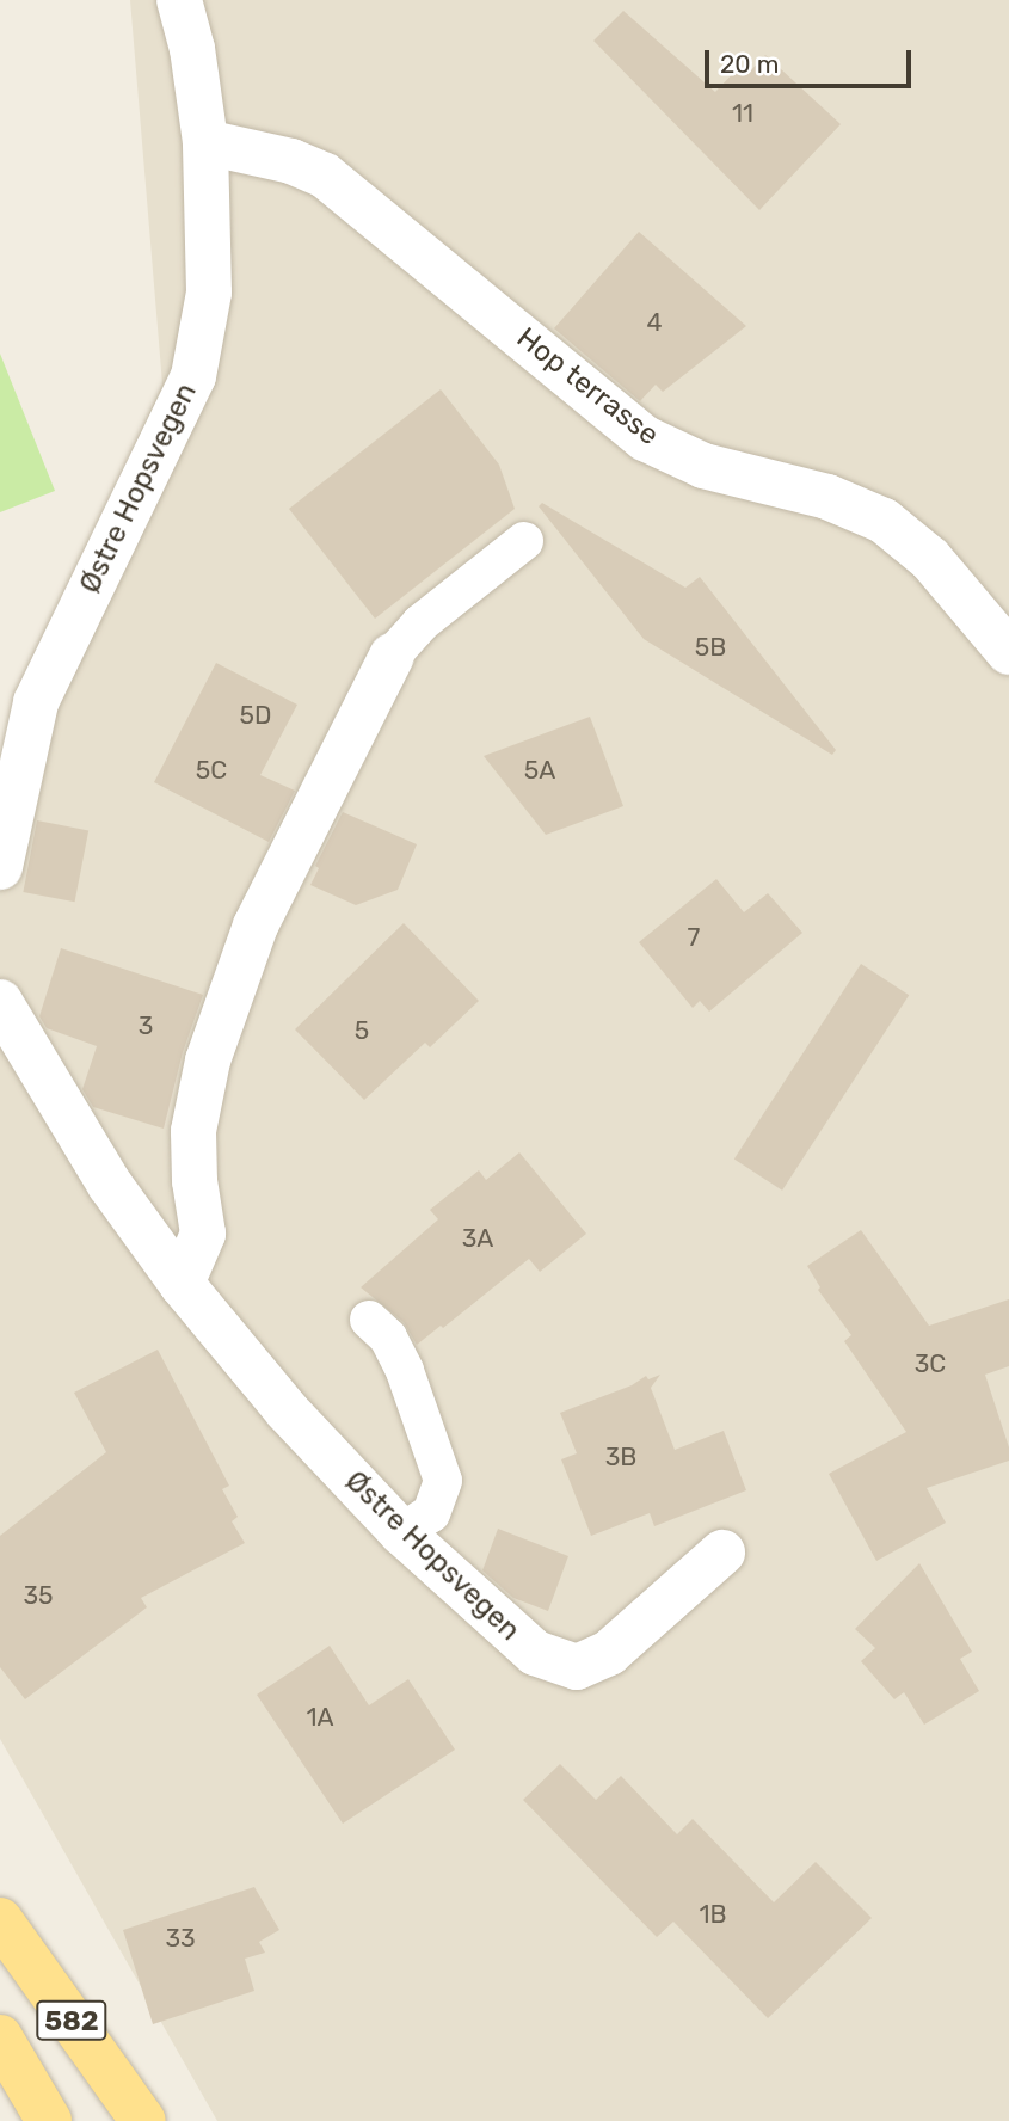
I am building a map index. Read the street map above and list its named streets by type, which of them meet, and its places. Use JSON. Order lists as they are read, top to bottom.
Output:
{
  "streets": {
    "main road": ["582"],
    "street": ["Hop terrasse", "Østre Hopsvegen"]
  },
  "crossings": [
    ["Hop terrasse", "Østre Hopsvegen"]
  ],
  "house_numbers": [
    "11",
    "4",
    "5B",
    "5D",
    "5C",
    "5A",
    "7",
    "3",
    "5",
    "3A",
    "3C",
    "3B",
    "35",
    "1A",
    "1B",
    "33"
  ],
  "scale_bar": "20 m"
}
